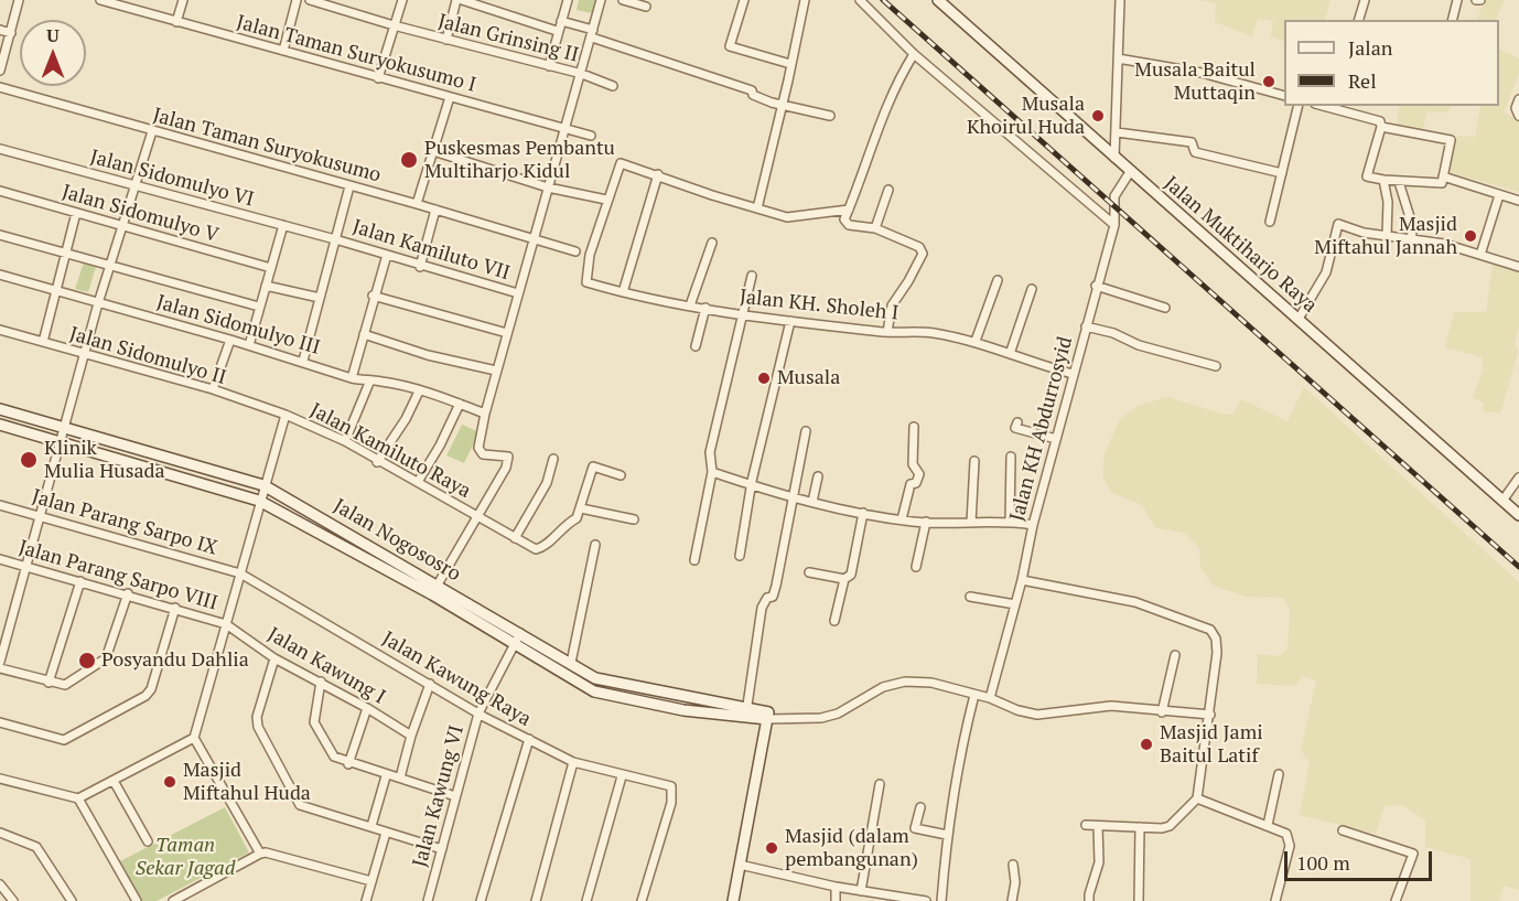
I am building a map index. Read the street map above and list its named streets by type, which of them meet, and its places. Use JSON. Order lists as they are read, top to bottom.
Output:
{
  "streets": {
    "street": [
      "Jalan Grinsing II",
      "Jalan Taman Suryokusumo I",
      "Jalan Taman Suryokusumo",
      "Jalan Sidomulyo VI",
      "Jalan Sidomulyo V",
      "Jalan Muktiharjo Raya",
      "Jalan Kamiluto VII",
      "Jalan KH. Sholeh I",
      "Jalan Sidomulyo III",
      "Jalan Sidomulyo II",
      "Jalan KH Abdurrosyid",
      "Jalan Kamiluto Raya",
      "Jalan Parang Sarpo IX",
      "Jalan Nogososro",
      "Jalan Parang Sarpo VIII",
      "Jalan Kawung I",
      "Jalan Kawung Raya",
      "Jalan Kawung VI"
    ]
  },
  "crossings": [
    ["Jalan Sidomulyo VI", "Jalan Kamiluto VII"],
    ["Jalan Muktiharjo Raya", "Jalan KH Abdurrosyid"],
    ["Jalan KH. Sholeh I", "Jalan KH Abdurrosyid"],
    ["Jalan Sidomulyo II", "Jalan Kamiluto Raya"],
    ["Jalan Kamiluto Raya", "Jalan Parang Sarpo IX"],
    ["Jalan Kamiluto Raya", "Jalan Nogososro"],
    ["Jalan Kamiluto Raya", "Jalan Parang Sarpo VIII"],
    ["Jalan Kamiluto Raya", "Jalan Kawung I"],
    ["Jalan Kamiluto Raya", "Jalan Kawung Raya"],
    ["Jalan Parang Sarpo IX", "Jalan Kawung Raya"],
    ["Jalan Nogososro", "Jalan Kawung VI"],
    ["Jalan Parang Sarpo VIII", "Jalan Kawung I"],
    ["Jalan Kawung Raya", "Jalan Kawung VI"]
  ],
  "parks": ["Taman Sekar Jagad"],
  "places": [
    "Musala Baitul Muttaqin",
    "Musala Khoirul Huda",
    "Puskesmas Pembantu Multiharjo Kidul",
    "Masjid Miftahul Jannah",
    "Musala",
    "Klinik Mulia Husada",
    "Posyandu Dahlia",
    "Masjid Jami Baitul Latif",
    "Masjid Miftahul Huda",
    "Masjid (dalam pembangunan)"
  ],
  "legend": ["Jalan", "Rel"],
  "scale_bar": "100 m",
  "north": "top"
}
